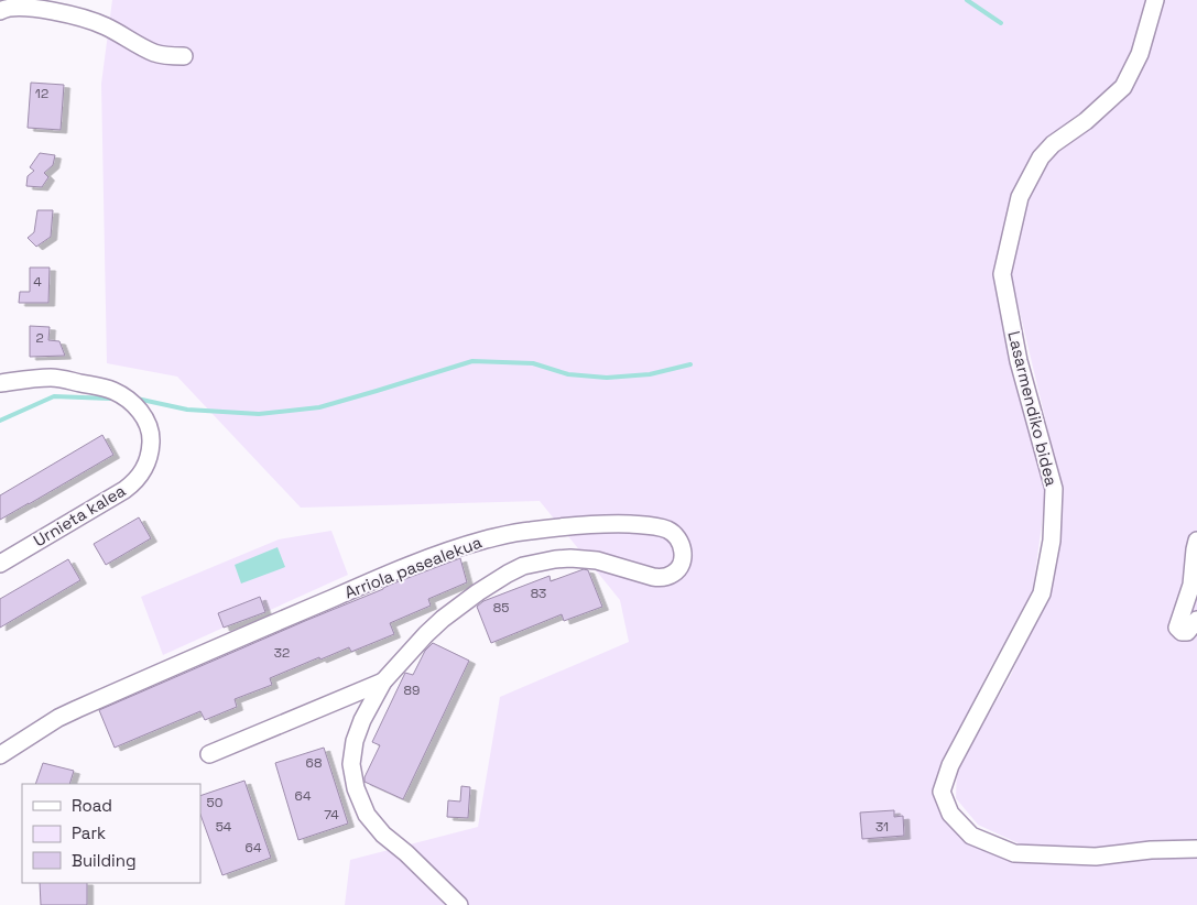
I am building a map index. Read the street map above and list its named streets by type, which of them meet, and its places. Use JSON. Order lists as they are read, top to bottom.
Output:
{
  "streets": {
    "street": ["Lasarmendiko bidea", "Urnieta kalea", "Arriola pasealekua"]
  },
  "house_numbers": [
    "12",
    "4",
    "2",
    "83",
    "85",
    "32",
    "89",
    "68",
    "64",
    "50",
    "74",
    "54",
    "31",
    "64"
  ],
  "legend": ["Road", "Park", "Building"]
}
